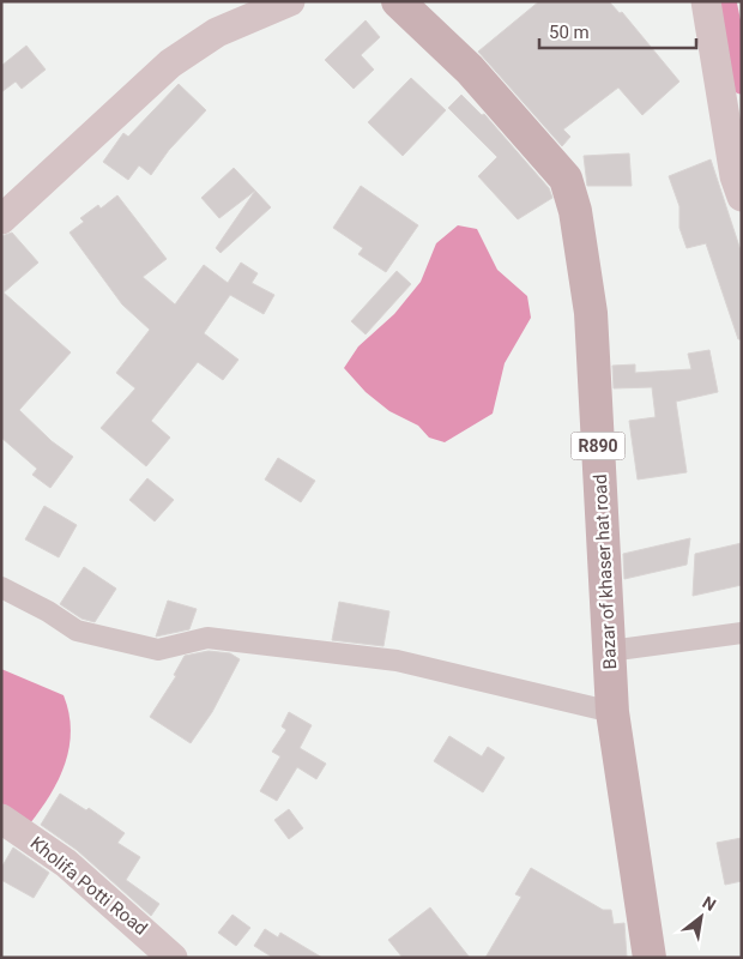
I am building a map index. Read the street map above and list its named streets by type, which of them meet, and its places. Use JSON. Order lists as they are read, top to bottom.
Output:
{
  "streets": {
    "main road": ["R890", "Bazar of khaser hat road"],
    "street": ["Kholifa Potti Road"]
  },
  "scale_bar": "50 m",
  "north": "top right"
}
